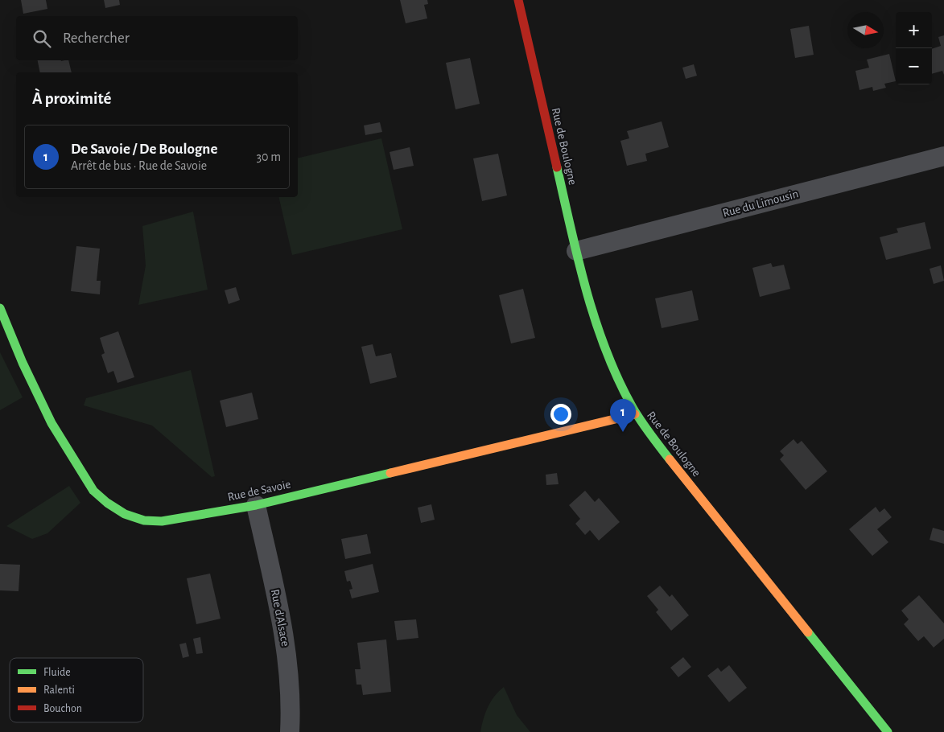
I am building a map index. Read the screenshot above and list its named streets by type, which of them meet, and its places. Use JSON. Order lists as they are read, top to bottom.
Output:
{
  "streets": {
    "street": [
      "Rue de Boulogne",
      "Rue du Limousin",
      "Rue de Savoie",
      "Rue d'Alsace"
    ]
  },
  "crossings": [
    ["Rue de Boulogne", "Rue du Limousin"],
    ["Rue de Boulogne", "Rue de Savoie"],
    ["Rue de Savoie", "Rue d'Alsace"]
  ],
  "legend": ["Fluide", "Ralenti", "Bouchon"],
  "north": "right",
  "page": {
    "map_buttons": ["+", "−"],
    "search": "Rechercher",
    "heading": "À proximité",
    "list": [
      {
        "mark": "1",
        "name": "De Savoie / De Boulogne",
        "note": "Arrêt de bus · Rue de Savoie",
        "value": "30 m"
      }
    ],
    "pins": "1"
  }
}
